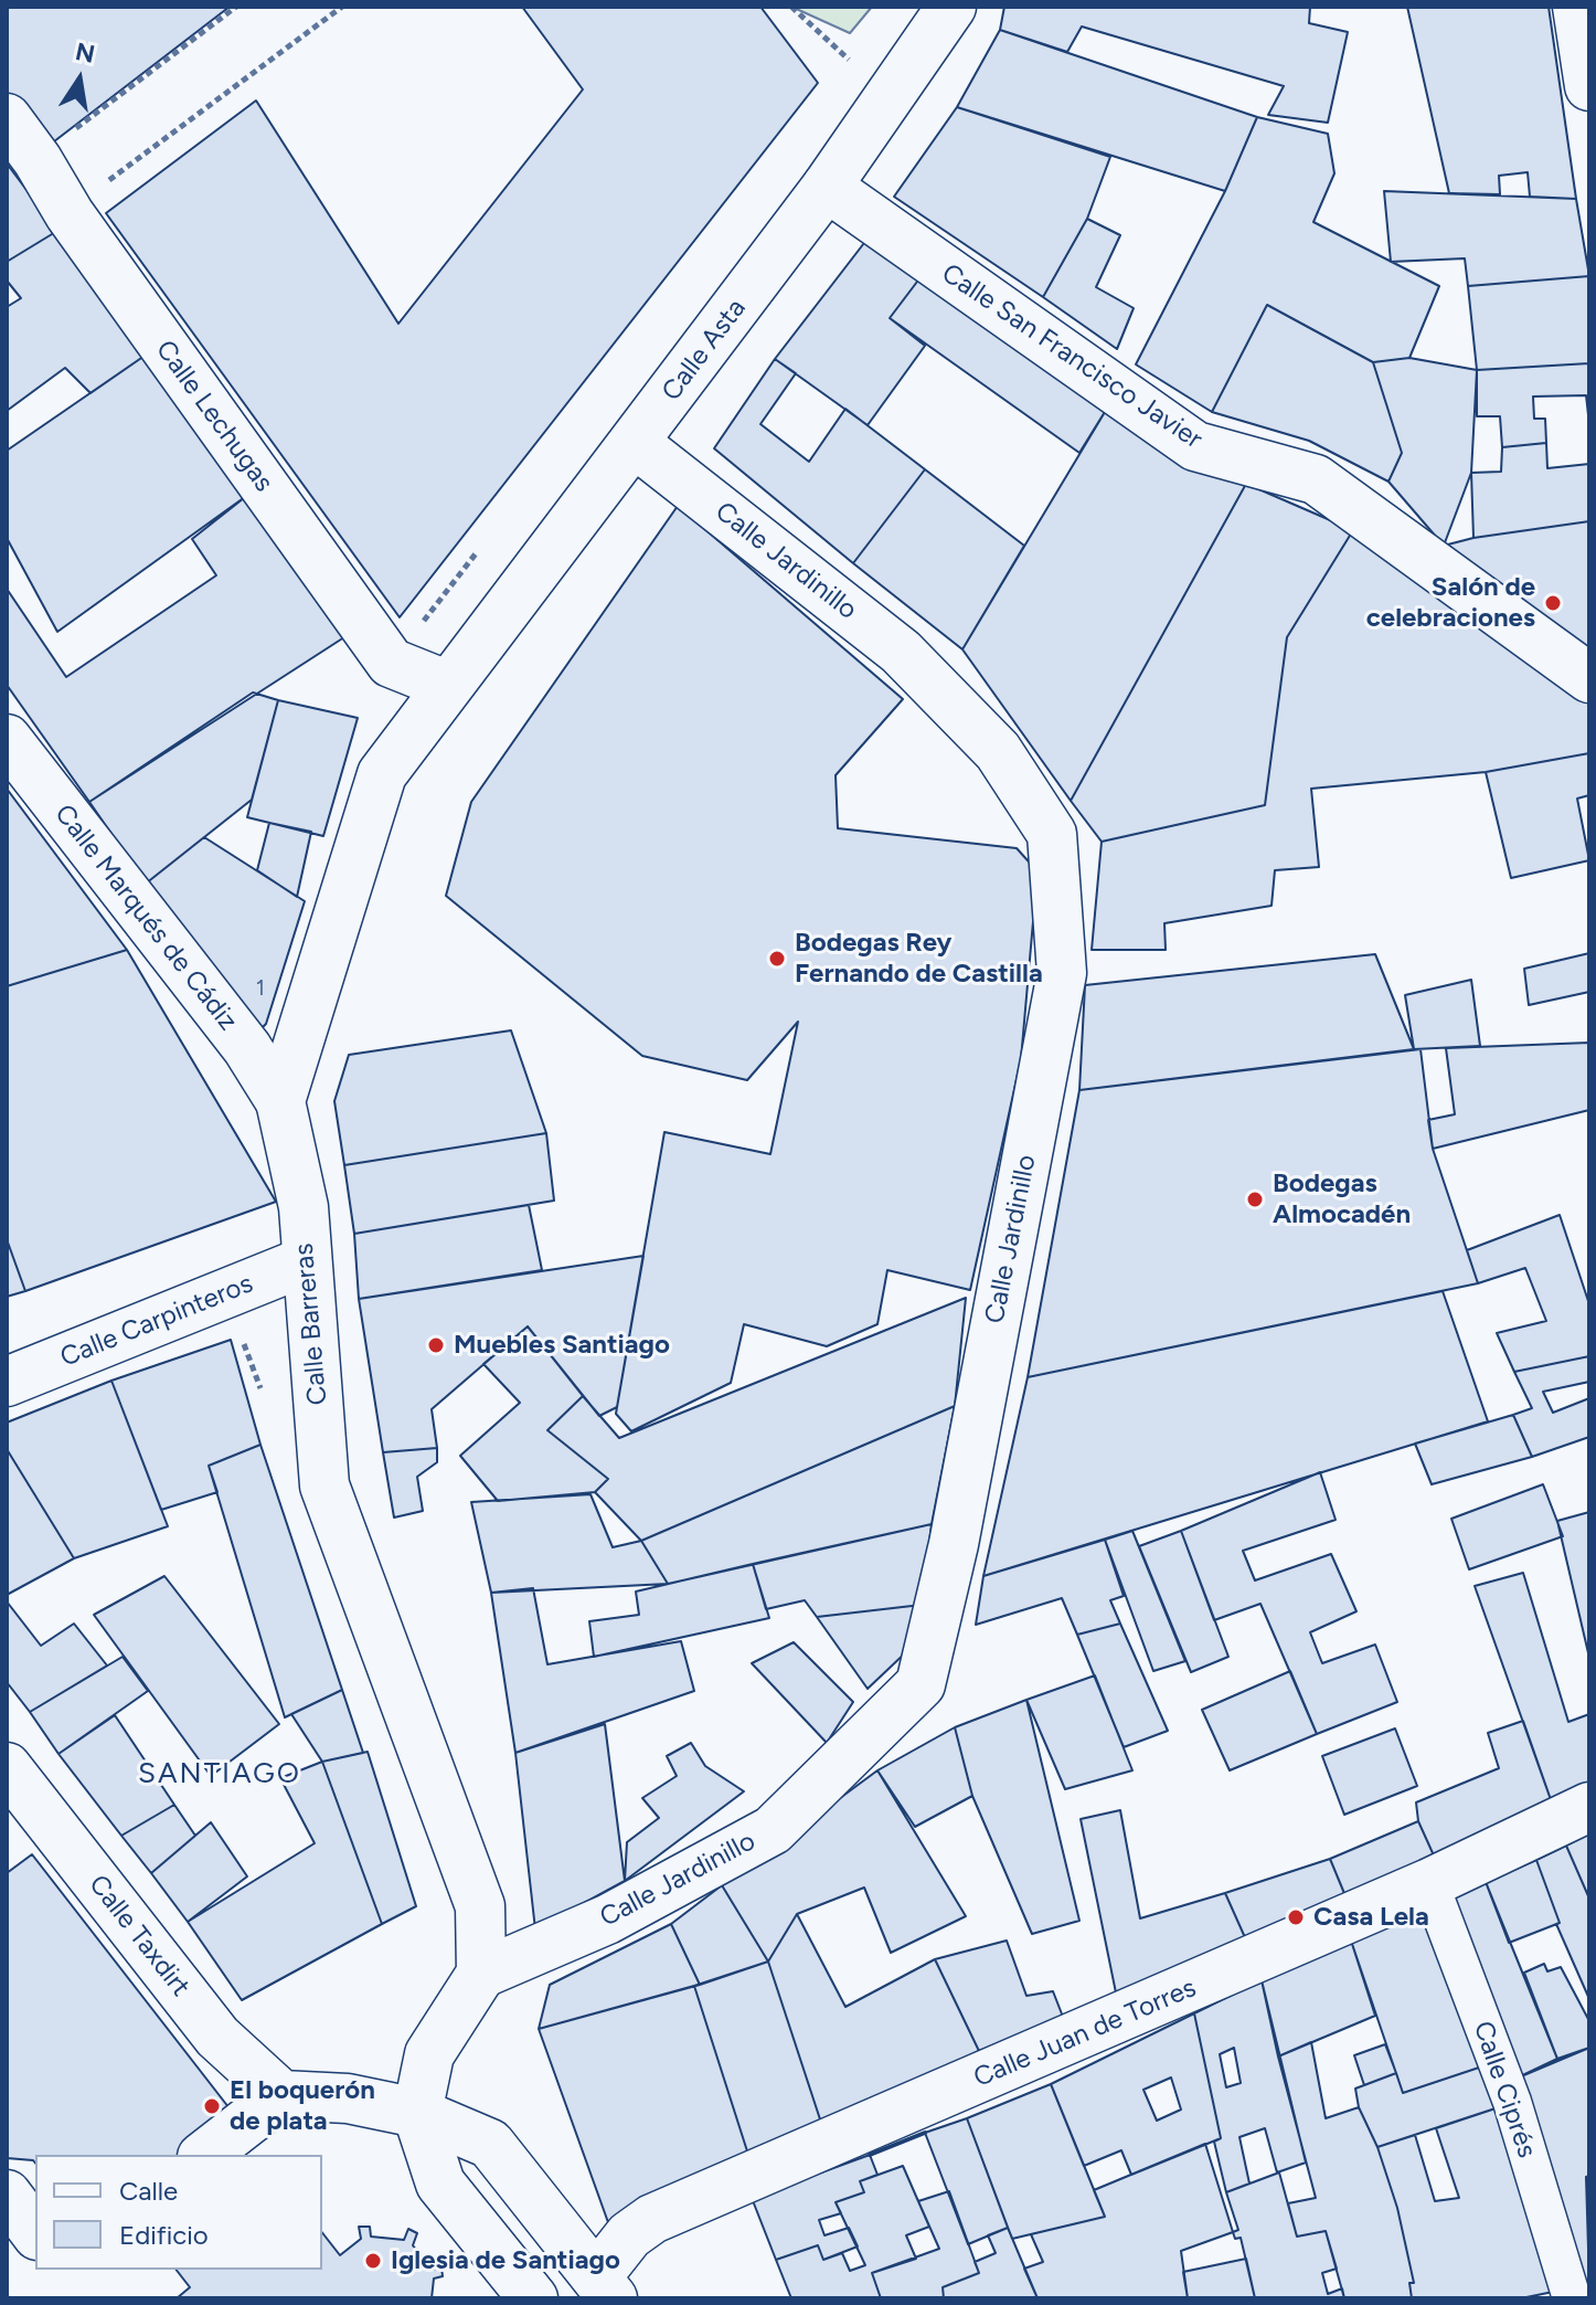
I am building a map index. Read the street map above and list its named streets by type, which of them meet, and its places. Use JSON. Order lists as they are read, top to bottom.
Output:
{
  "streets": {
    "street": [
      "Calle Asta",
      "Calle San Francisco Javier",
      "Calle Lechugas",
      "Calle Jardinillo",
      "Calle Marqués de Cádiz",
      "Calle Carpinteros",
      "Calle Barreras",
      "Calle Taxdirt",
      "Calle Juan de Torres",
      "Calle Ciprés"
    ]
  },
  "crossings": [
    ["Calle Asta", "Calle San Francisco Javier"],
    ["Calle Asta", "Calle Lechugas"],
    ["Calle Asta", "Calle Jardinillo"],
    ["Calle Asta", "Calle Barreras"],
    ["Calle Lechugas", "Calle Barreras"],
    ["Calle Jardinillo", "Calle Barreras"],
    ["Calle Marqués de Cádiz", "Calle Barreras"],
    ["Calle Carpinteros", "Calle Barreras"],
    ["Calle Juan de Torres", "Calle Ciprés"]
  ],
  "districts": ["SANTIAGO"],
  "places": [
    "Salón de celebraciones",
    "Bodegas Rey Fernando de Castilla",
    "Bodegas Almocadén",
    "Muebles Santiago",
    "Casa Lela",
    "El boquerón de plata",
    "Iglesia de Santiago"
  ],
  "house_numbers": ["1"],
  "legend": ["Calle", "Edificio"],
  "north": "top"
}
